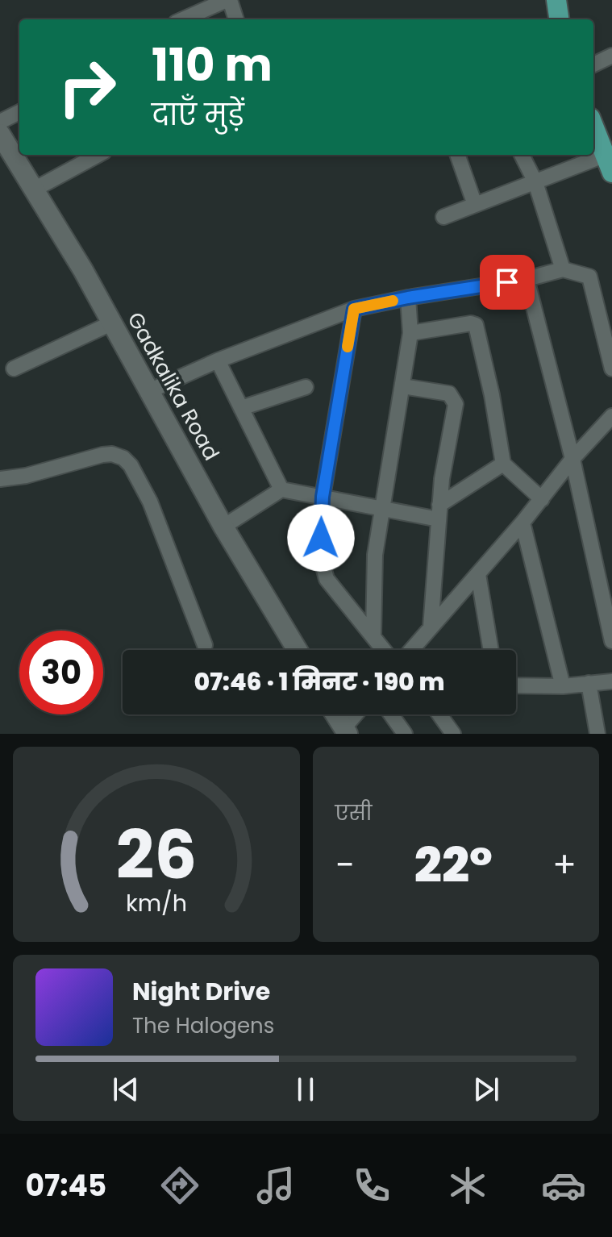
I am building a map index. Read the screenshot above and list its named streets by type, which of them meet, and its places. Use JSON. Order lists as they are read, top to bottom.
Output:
{
  "streets": {
    "street": ["Gadkalika Road"]
  },
  "page": {
    "turn": ["110 m", "दाएँ मुड़ें"],
    "limit": "30",
    "trip": "07:46 · 1 मिनट · 190 m",
    "tile": "एसी",
    "heat": ["−", "22°", "+"],
    "song": ["Night Drive", "The Halogens"],
    "tabs": "07:45",
    "gauge": ["26", "km/h"]
  }
}
